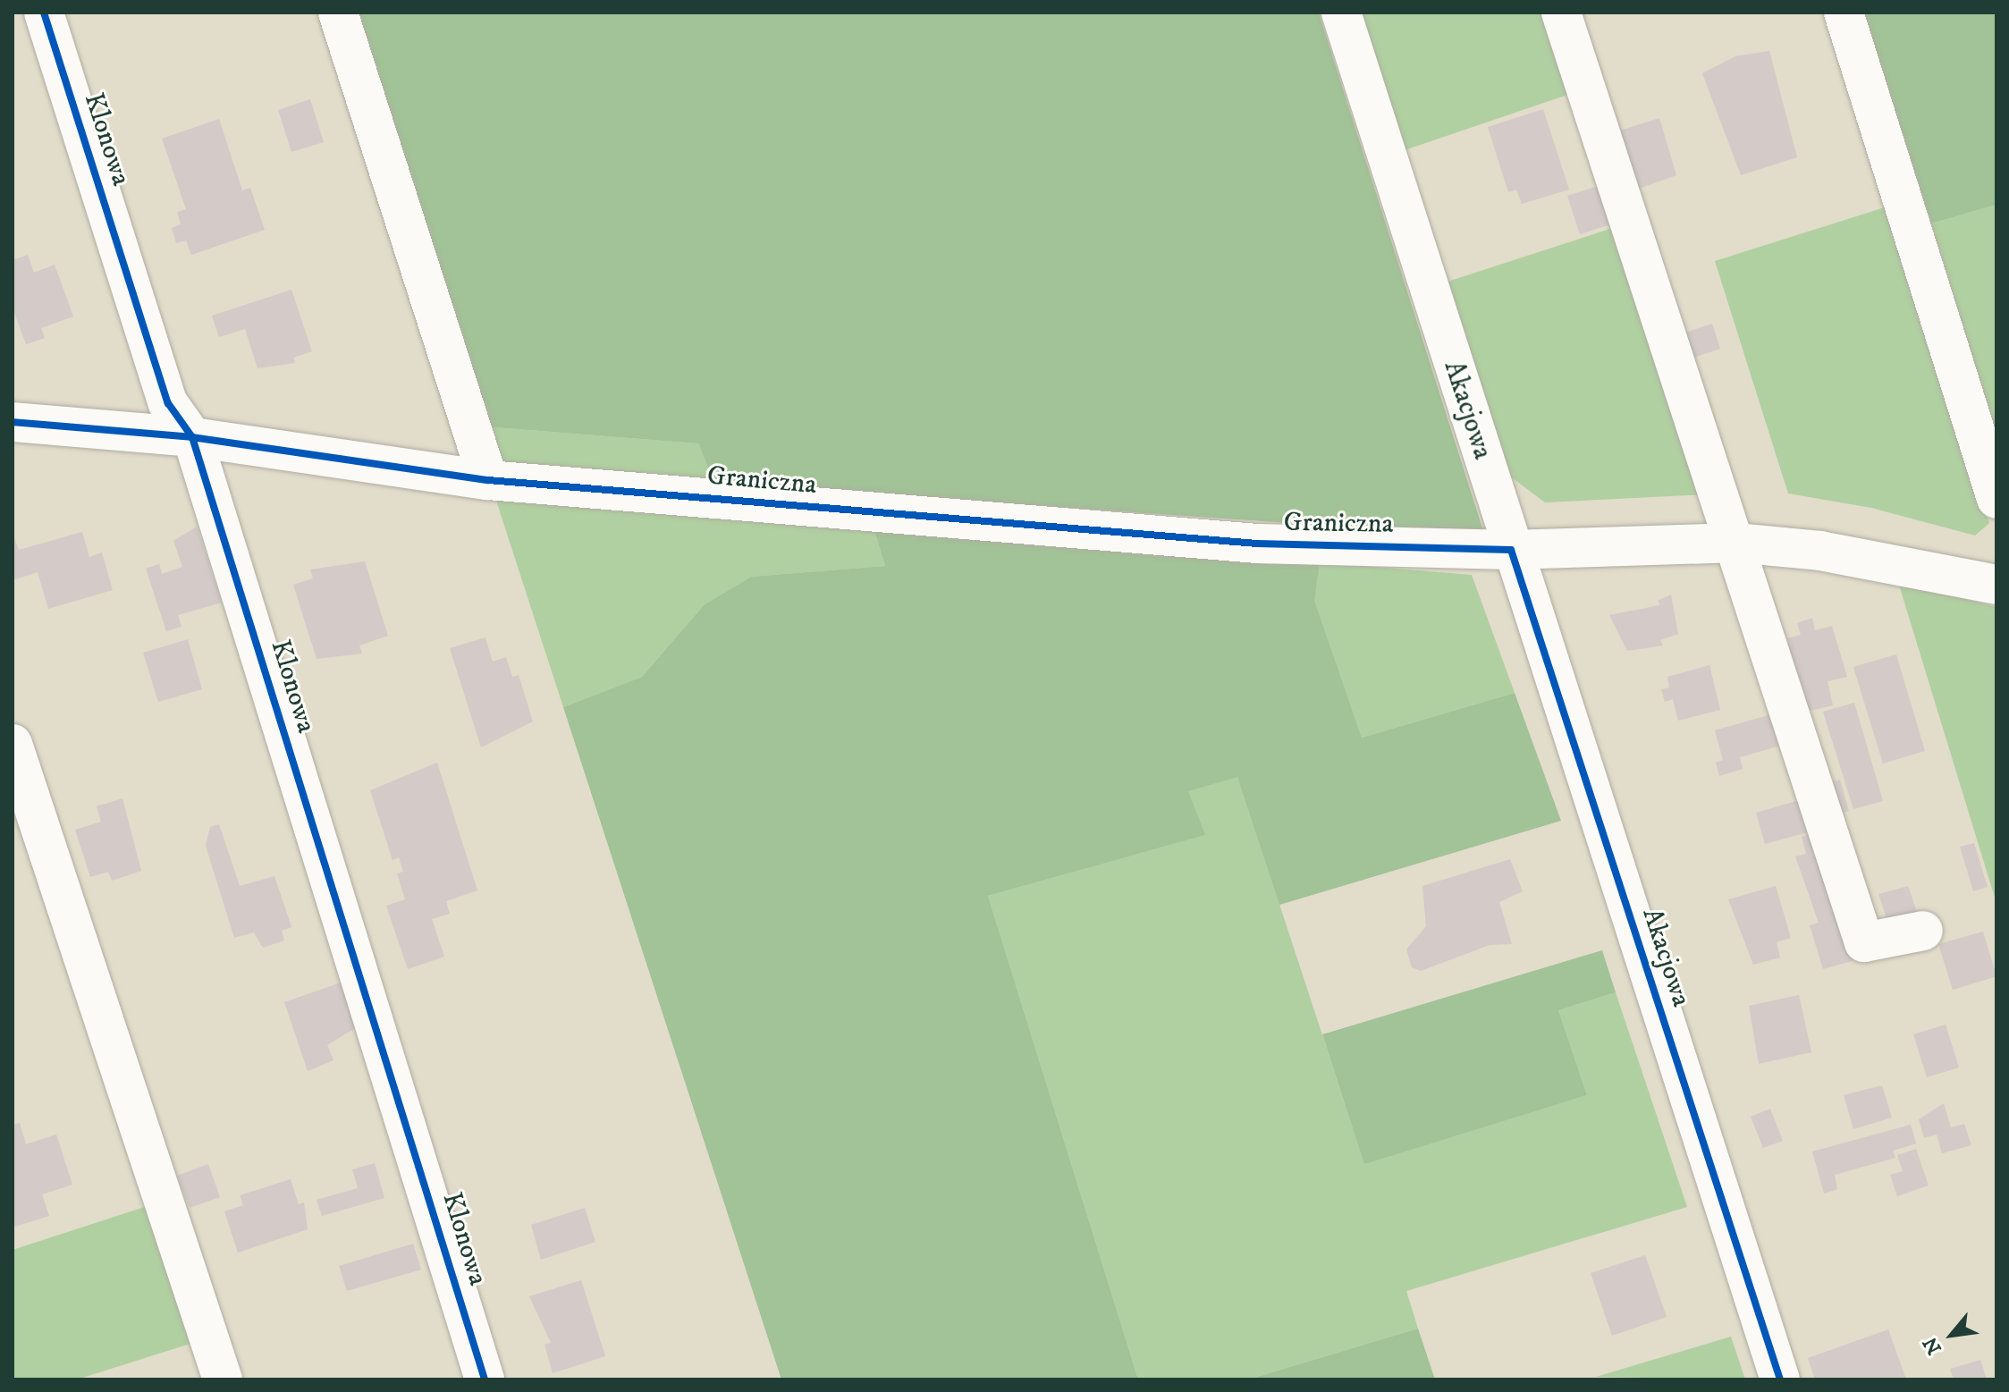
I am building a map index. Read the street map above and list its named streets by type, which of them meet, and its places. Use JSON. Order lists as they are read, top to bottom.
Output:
{
  "streets": {
    "street": ["Klonowa", "Akacjowa", "Graniczna"]
  },
  "crossings": [
    ["Klonowa", "Graniczna"],
    ["Akacjowa", "Graniczna"]
  ],
  "north": "bottom left"
}
